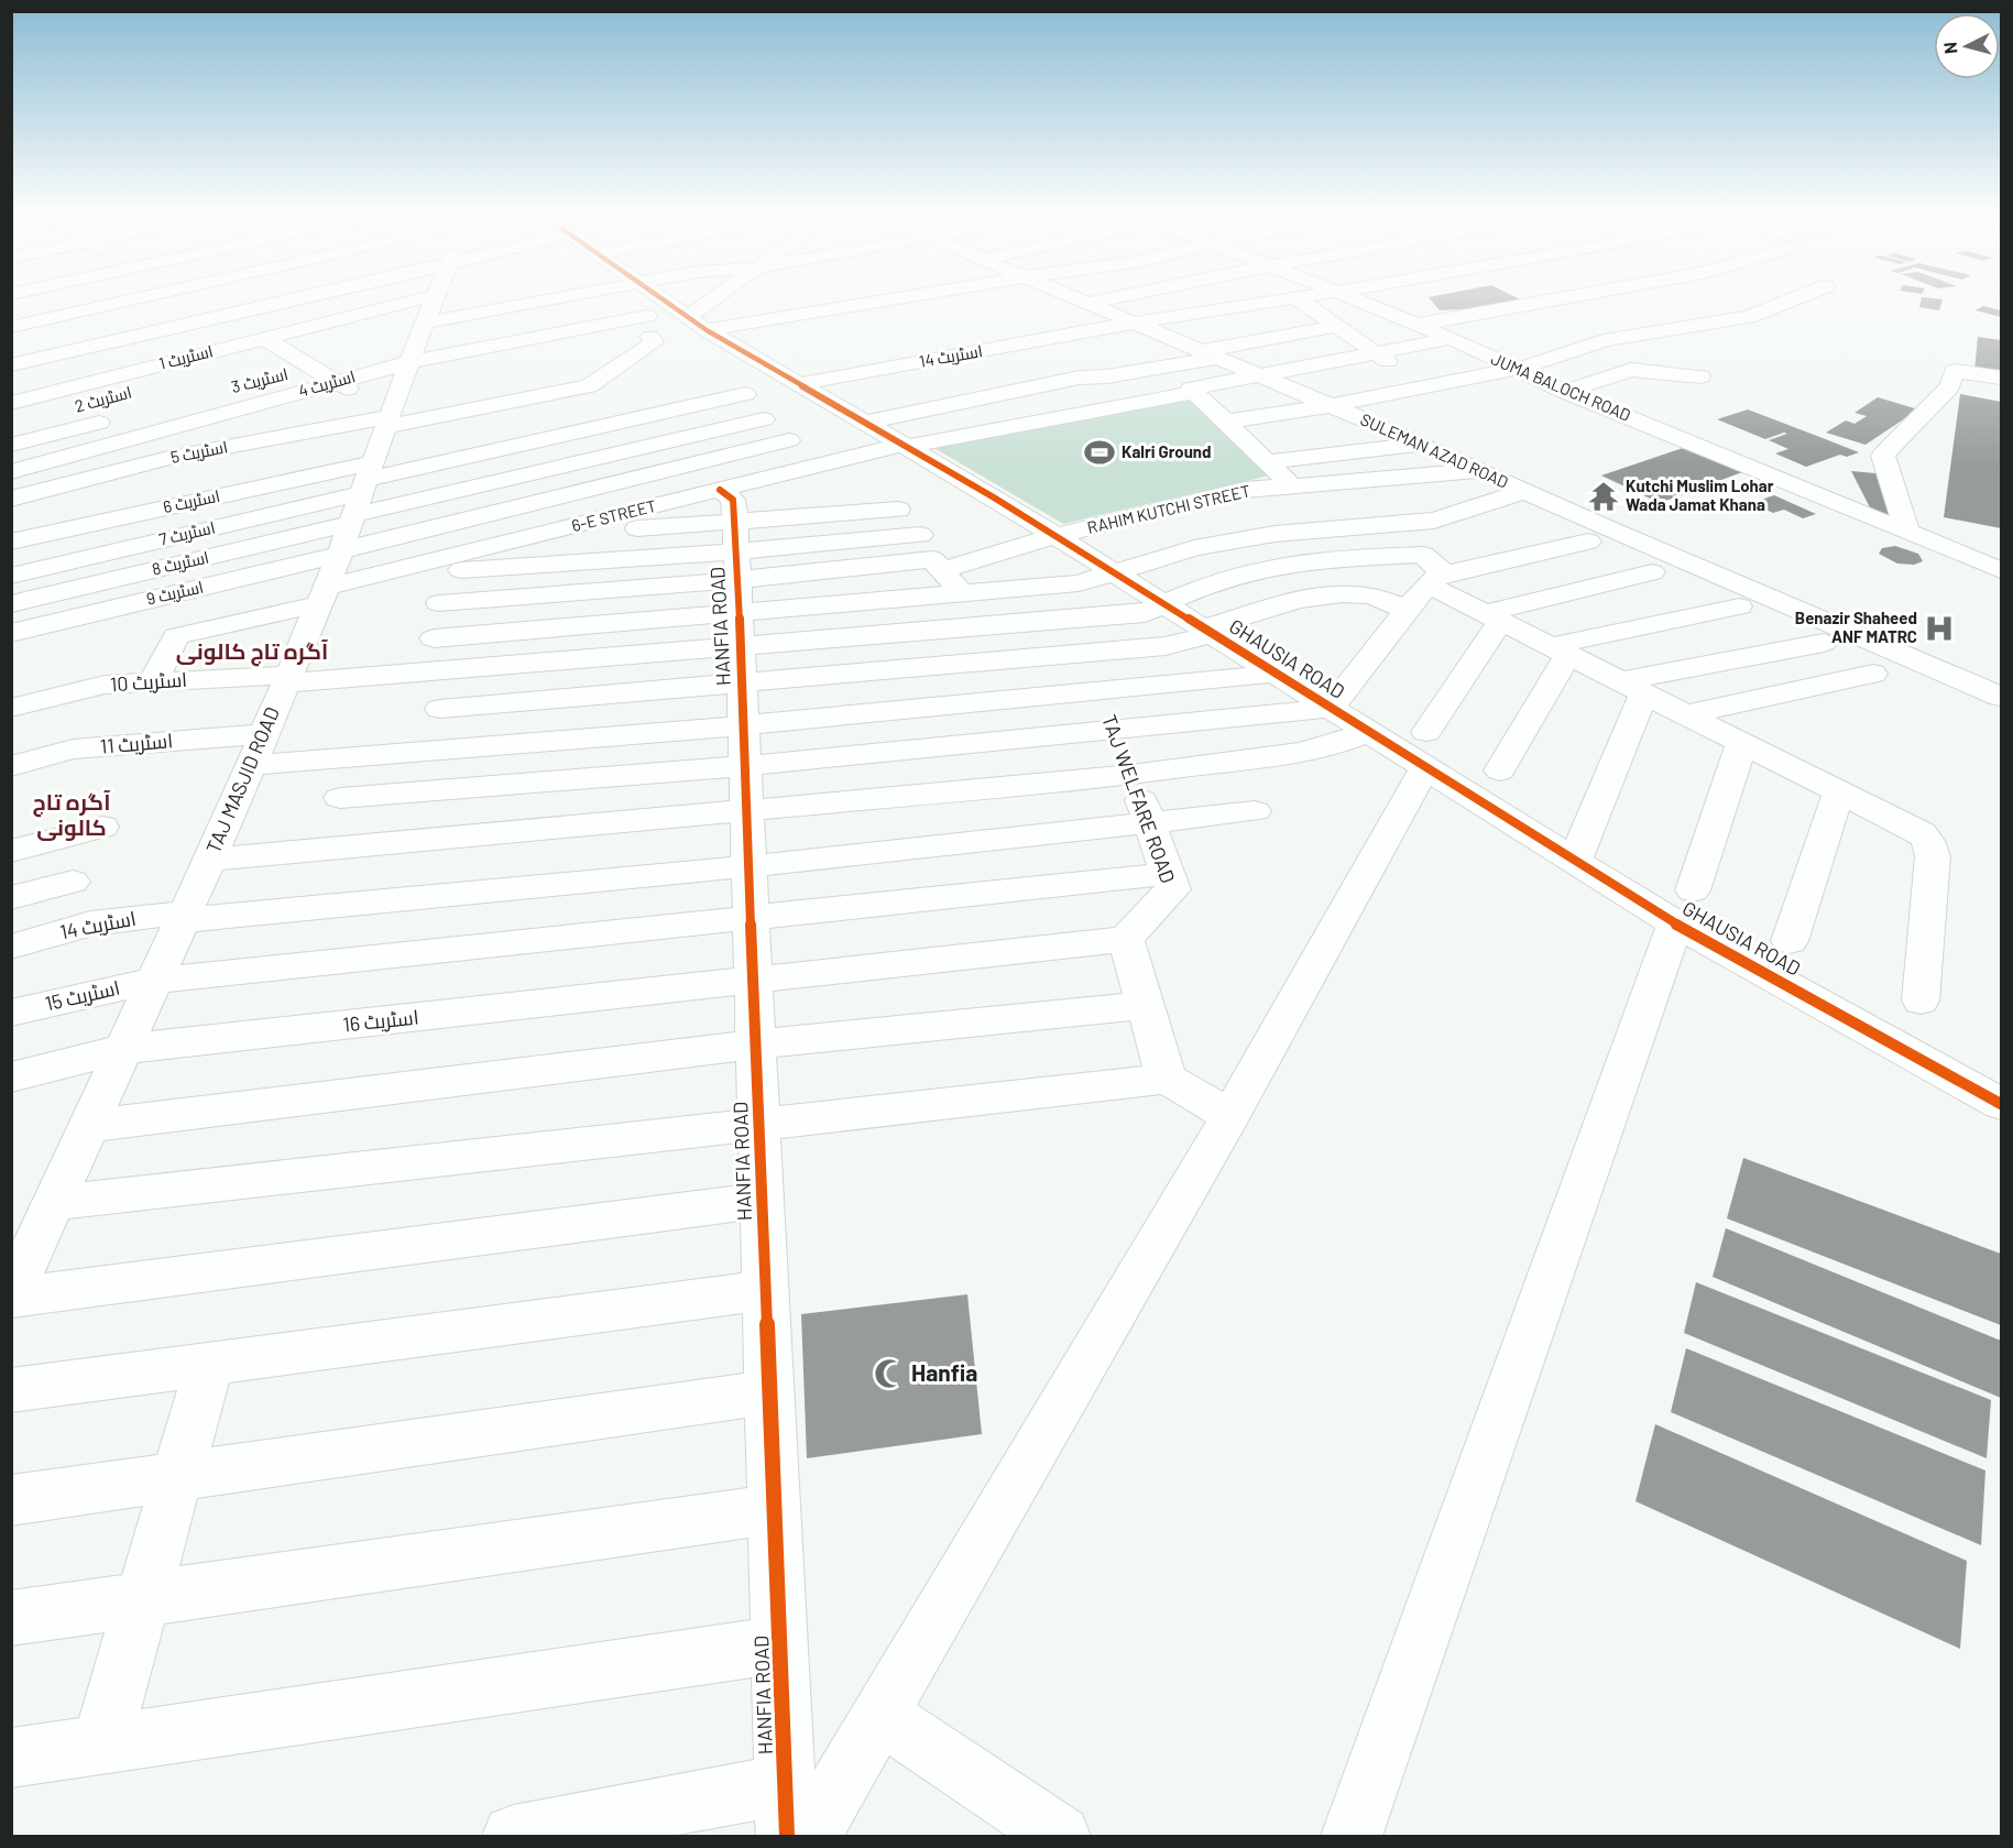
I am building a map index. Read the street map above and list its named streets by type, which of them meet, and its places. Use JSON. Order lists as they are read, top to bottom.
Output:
{
  "streets": {
    "street": [
      "اسٹریٹ 14",
      "اسٹریٹ 1",
      "اسٹریٹ 3",
      "اسٹریٹ 4",
      "JUMA BALOCH ROAD",
      "اسٹریٹ 2",
      "SULEMAN AZAD ROAD",
      "اسٹریٹ 5",
      "اسٹریٹ 6",
      "RAHIM KUTCHI STREET",
      "6-E STREET",
      "اسٹریٹ 7",
      "اسٹریٹ 8",
      "اسٹریٹ 9",
      "HANFIA ROAD",
      "GHAUSIA ROAD",
      "اسٹریٹ 10",
      "اسٹریٹ 11",
      "TAJ MASJID ROAD",
      "TAJ WELFARE ROAD",
      "اسٹریٹ 15",
      "اسٹریٹ 16"
    ]
  },
  "crossings": [
    ["اسٹریٹ 14", "SULEMAN AZAD ROAD"],
    ["اسٹریٹ 14", "HANFIA ROAD"],
    ["اسٹریٹ 14", "GHAUSIA ROAD"],
    ["اسٹریٹ 14", "TAJ MASJID ROAD"],
    ["اسٹریٹ 14", "TAJ WELFARE ROAD"],
    ["اسٹریٹ 1", "اسٹریٹ 3"],
    ["اسٹریٹ 1", "اسٹریٹ 2"],
    ["اسٹریٹ 1", "TAJ MASJID ROAD"],
    ["اسٹریٹ 3", "اسٹریٹ 2"],
    ["اسٹریٹ 3", "TAJ MASJID ROAD"],
    ["اسٹریٹ 4", "اسٹریٹ 5"],
    ["اسٹریٹ 4", "اسٹریٹ 6"],
    ["اسٹریٹ 4", "اسٹریٹ 7"],
    ["اسٹریٹ 4", "اسٹریٹ 8"],
    ["اسٹریٹ 4", "اسٹریٹ 9"],
    ["اسٹریٹ 4", "TAJ MASJID ROAD"],
    ["اسٹریٹ 2", "TAJ MASJID ROAD"],
    ["SULEMAN AZAD ROAD", "RAHIM KUTCHI STREET"],
    ["اسٹریٹ 5", "اسٹریٹ 6"],
    ["اسٹریٹ 5", "اسٹریٹ 7"],
    ["اسٹریٹ 5", "اسٹریٹ 8"],
    ["اسٹریٹ 5", "اسٹریٹ 9"],
    ["اسٹریٹ 5", "TAJ MASJID ROAD"],
    ["اسٹریٹ 6", "اسٹریٹ 7"],
    ["اسٹریٹ 6", "اسٹریٹ 8"],
    ["اسٹریٹ 6", "اسٹریٹ 9"],
    ["اسٹریٹ 6", "TAJ MASJID ROAD"],
    ["RAHIM KUTCHI STREET", "GHAUSIA ROAD"],
    ["6-E STREET", "HANFIA ROAD"],
    ["6-E STREET", "GHAUSIA ROAD"],
    ["6-E STREET", "اسٹریٹ 10"],
    ["6-E STREET", "TAJ MASJID ROAD"],
    ["اسٹریٹ 7", "اسٹریٹ 8"],
    ["اسٹریٹ 7", "اسٹریٹ 9"],
    ["اسٹریٹ 7", "TAJ MASJID ROAD"],
    ["اسٹریٹ 8", "اسٹریٹ 9"],
    ["اسٹریٹ 8", "TAJ MASJID ROAD"],
    ["اسٹریٹ 9", "TAJ MASJID ROAD"],
    ["HANFIA ROAD", "اسٹریٹ 10"],
    ["HANFIA ROAD", "اسٹریٹ 15"],
    ["HANFIA ROAD", "اسٹریٹ 16"],
    ["اسٹریٹ 10", "TAJ MASJID ROAD"],
    ["اسٹریٹ 11", "TAJ MASJID ROAD"],
    ["TAJ MASJID ROAD", "اسٹریٹ 15"],
    ["TAJ MASJID ROAD", "اسٹریٹ 16"],
    ["TAJ WELFARE ROAD", "اسٹریٹ 15"],
    ["TAJ WELFARE ROAD", "اسٹریٹ 16"]
  ],
  "districts": ["آگرہ تاج کالونی", "آگرہ تاج کالونی"],
  "places": {
    "sports": ["Kalri Ground"],
    "temple": ["Kutchi Muslim Lohar Wada Jamat Khana"],
    "hospital": ["Benazir Shaheed ANF MATRC"],
    "mosque": ["Hanfia"]
  },
  "north": "left"
}
